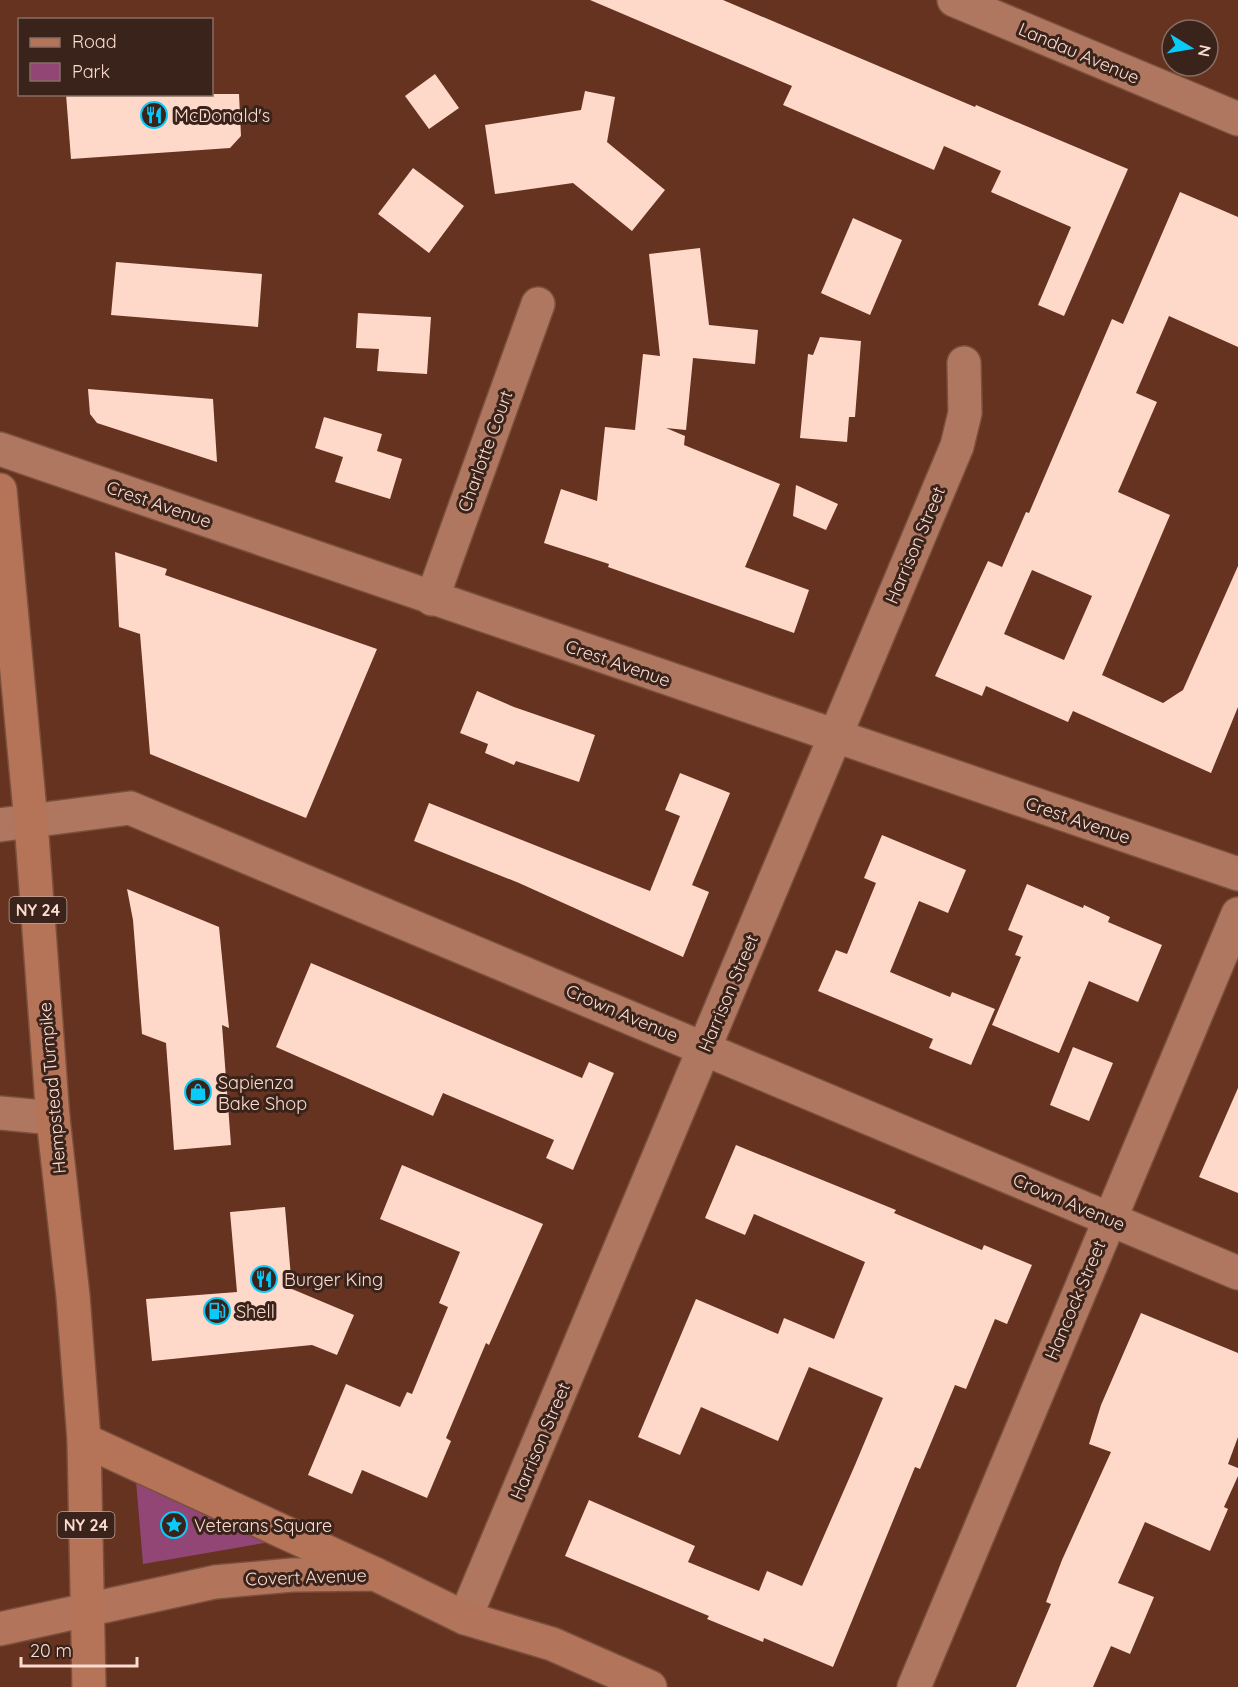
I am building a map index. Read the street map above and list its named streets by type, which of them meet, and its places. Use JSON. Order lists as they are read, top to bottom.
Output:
{
  "streets": {
    "main road": ["NY 24", "Hempstead Turnpike", "Covert Avenue"],
    "street": [
      "Landau Avenue",
      "Charlotte Court",
      "Crest Avenue",
      "Harrison Street",
      "Crown Avenue",
      "Hancock Street"
    ]
  },
  "crossings": [
    ["Charlotte Court", "Crest Avenue"],
    ["Crest Avenue", "Harrison Street"],
    ["Harrison Street", "Crown Avenue"],
    ["Harrison Street", "Covert Avenue"],
    ["Crown Avenue", "Hempstead Turnpike"],
    ["Crown Avenue", "Hancock Street"],
    ["Hempstead Turnpike", "Covert Avenue"]
  ],
  "places": {
    "restaurant": ["McDonald's", "Burger King"],
    "shop": ["Sapienza Bake Shop"],
    "fuel station": ["Shell"],
    "place": ["Veterans Square"]
  },
  "legend": ["Road", "Park"],
  "scale_bar": "20 m",
  "north": "right"
}
